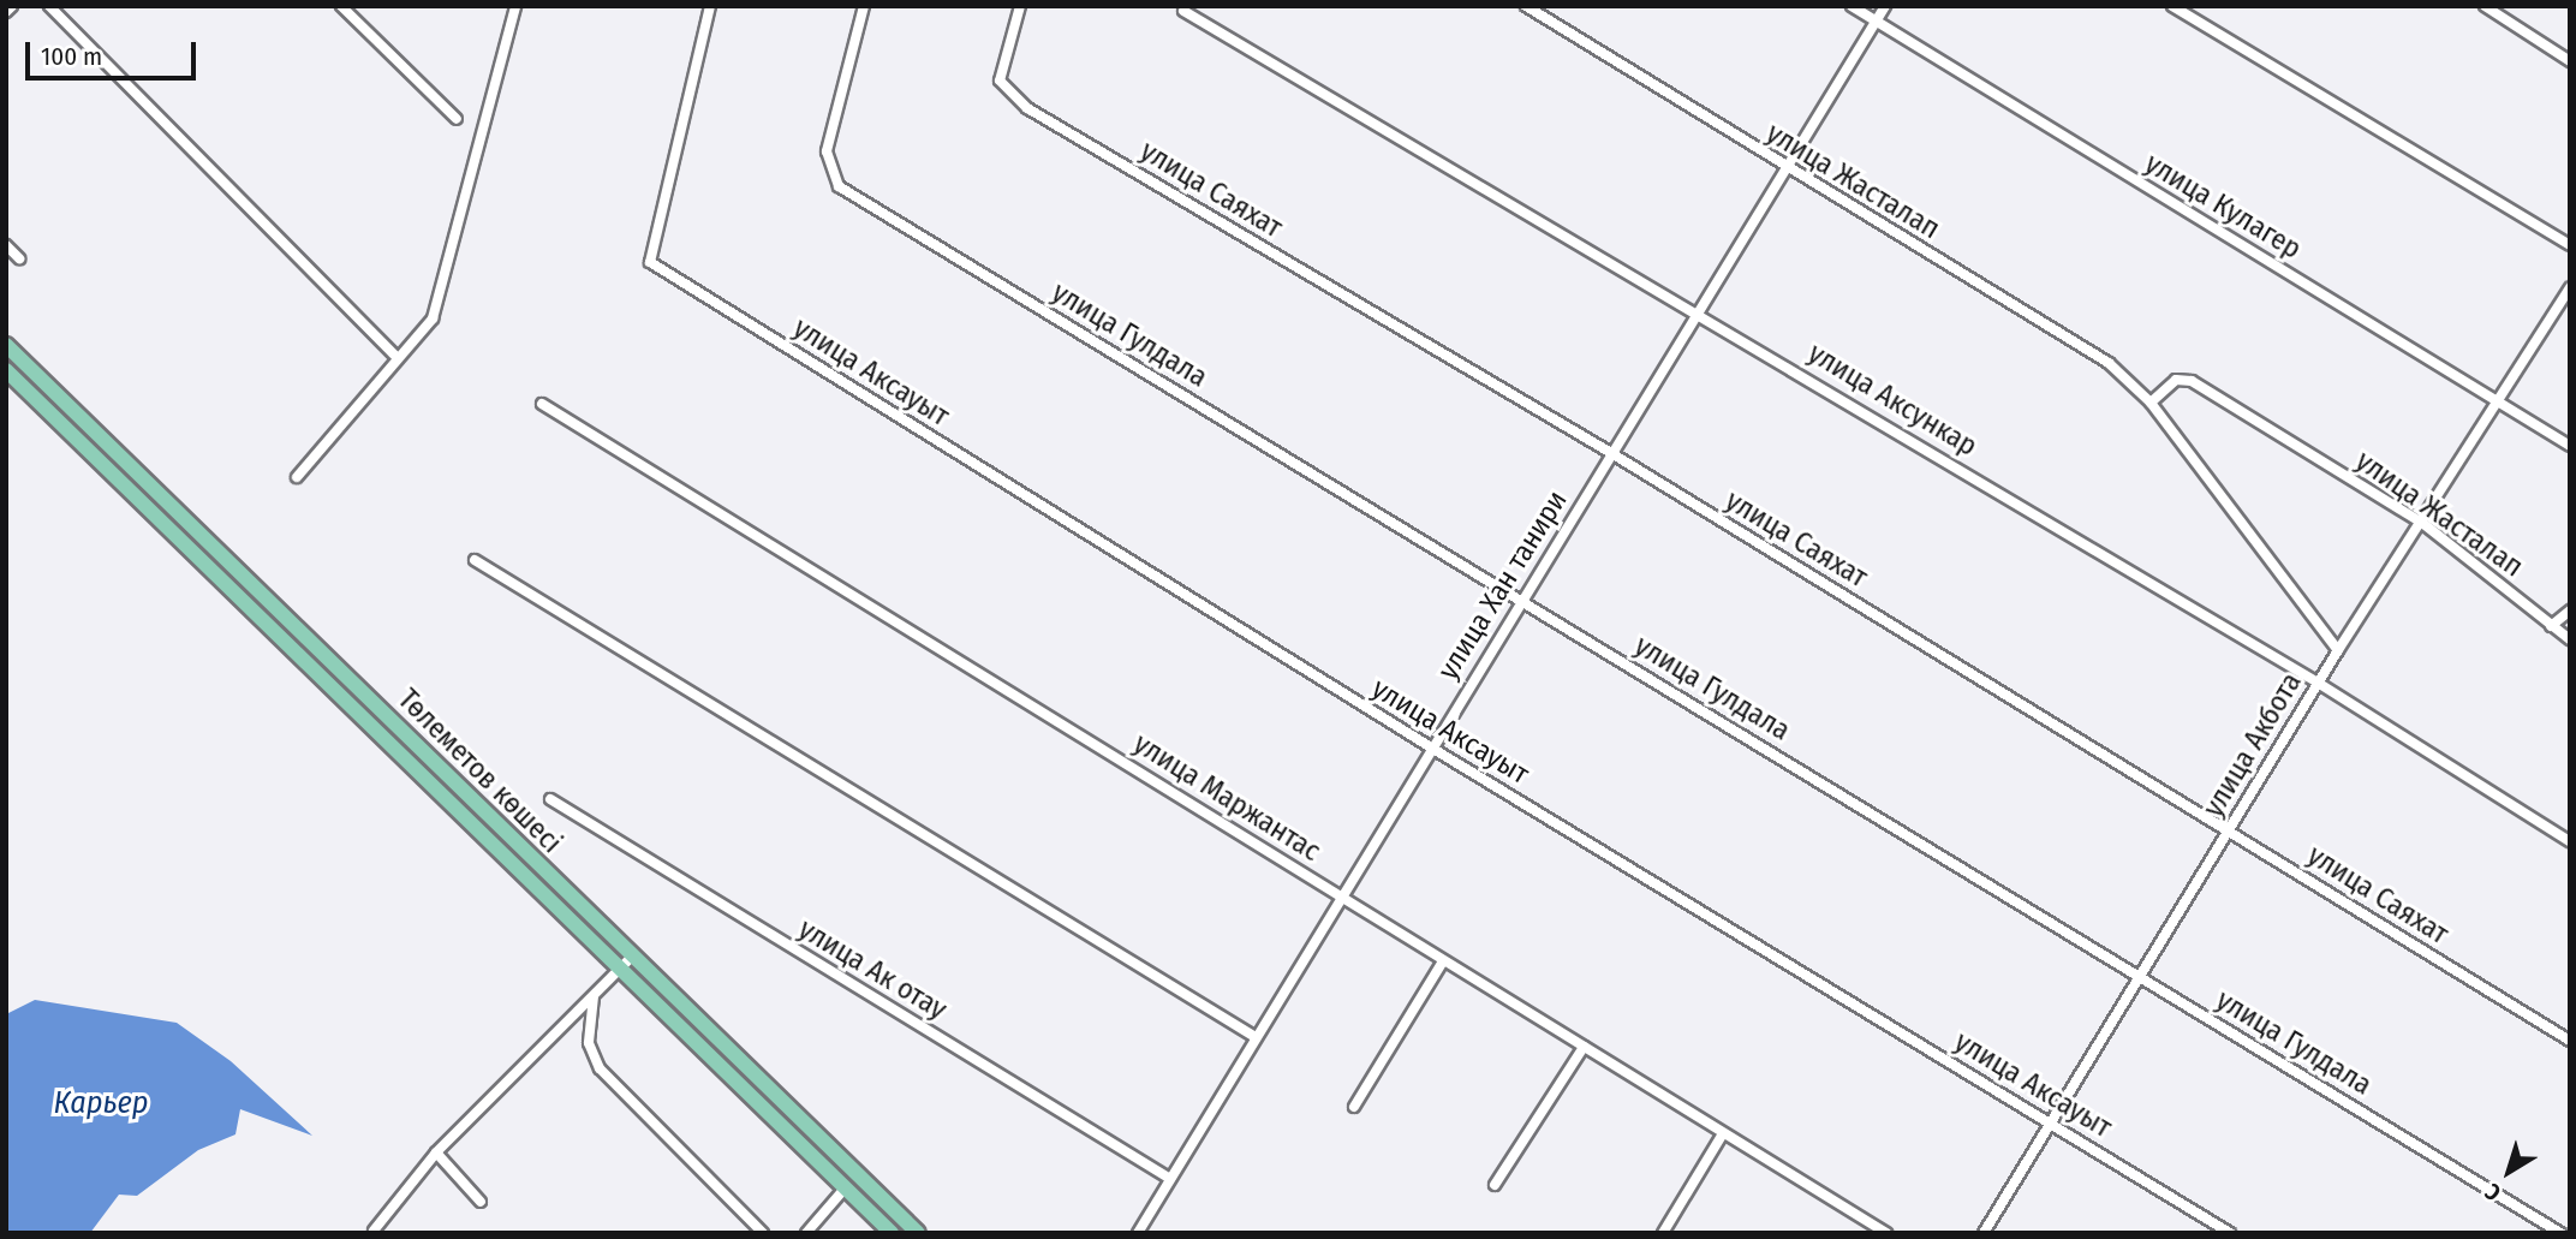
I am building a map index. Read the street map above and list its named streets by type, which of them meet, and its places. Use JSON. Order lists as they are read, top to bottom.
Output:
{
  "streets": {
    "main road": ["Төлеметов көшесі"],
    "street": [
      "улица Жасталап",
      "улица Саяхат",
      "улица Кулагер",
      "улица Гулдала",
      "улица Аксауыт",
      "улица Аксункар",
      "улица Хан танири",
      "улица Акбота",
      "улица Маржантас",
      "улица Ак отау"
    ]
  },
  "crossings": [
    ["улица Жасталап", "улица Хан танири"],
    ["улица Жасталап", "улица Акбота"],
    ["улица Саяхат", "улица Хан танири"],
    ["улица Саяхат", "улица Акбота"],
    ["улица Кулагер", "улица Хан танири"],
    ["улица Кулагер", "улица Акбота"],
    ["улица Гулдала", "улица Хан танири"],
    ["улица Гулдала", "улица Акбота"],
    ["улица Аксауыт", "улица Хан танири"],
    ["улица Аксауыт", "улица Акбота"],
    ["улица Аксункар", "улица Хан танири"],
    ["улица Аксункар", "улица Акбота"],
    ["улица Хан танири", "улица Маржантас"],
    ["улица Хан танири", "улица Ак отау"]
  ],
  "water": ["Карьер"],
  "scale_bar": "100 m",
  "north": "bottom left"
}
